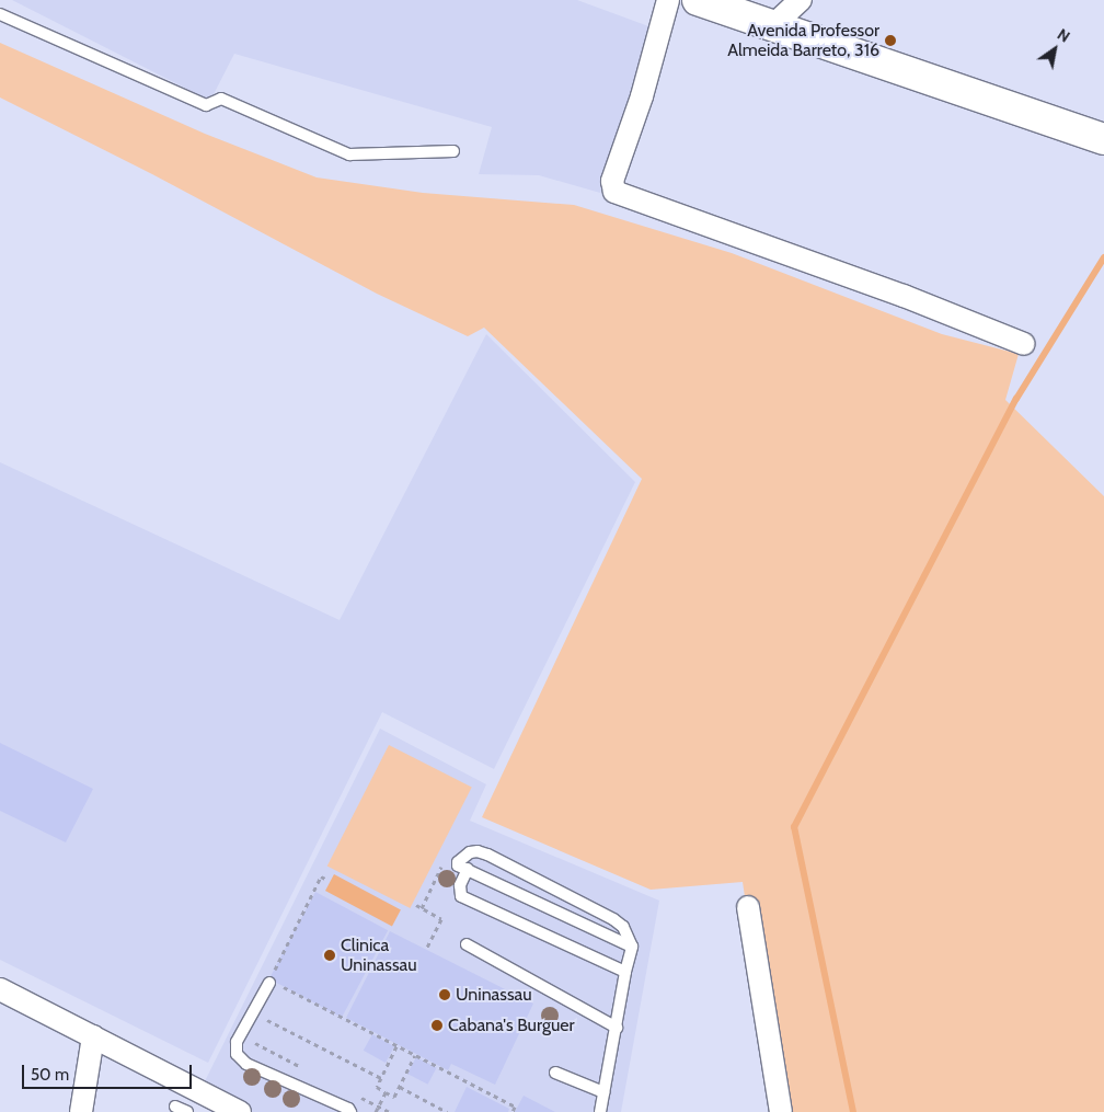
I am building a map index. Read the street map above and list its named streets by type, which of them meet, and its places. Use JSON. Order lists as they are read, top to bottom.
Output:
{
  "places": [
    "Avenida Professor Almeida Barreto, 316",
    "Clinica Uninassau",
    "Uninassau",
    "Cabana's Burguer"
  ],
  "scale_bar": "50 m",
  "north": "top right"
}
